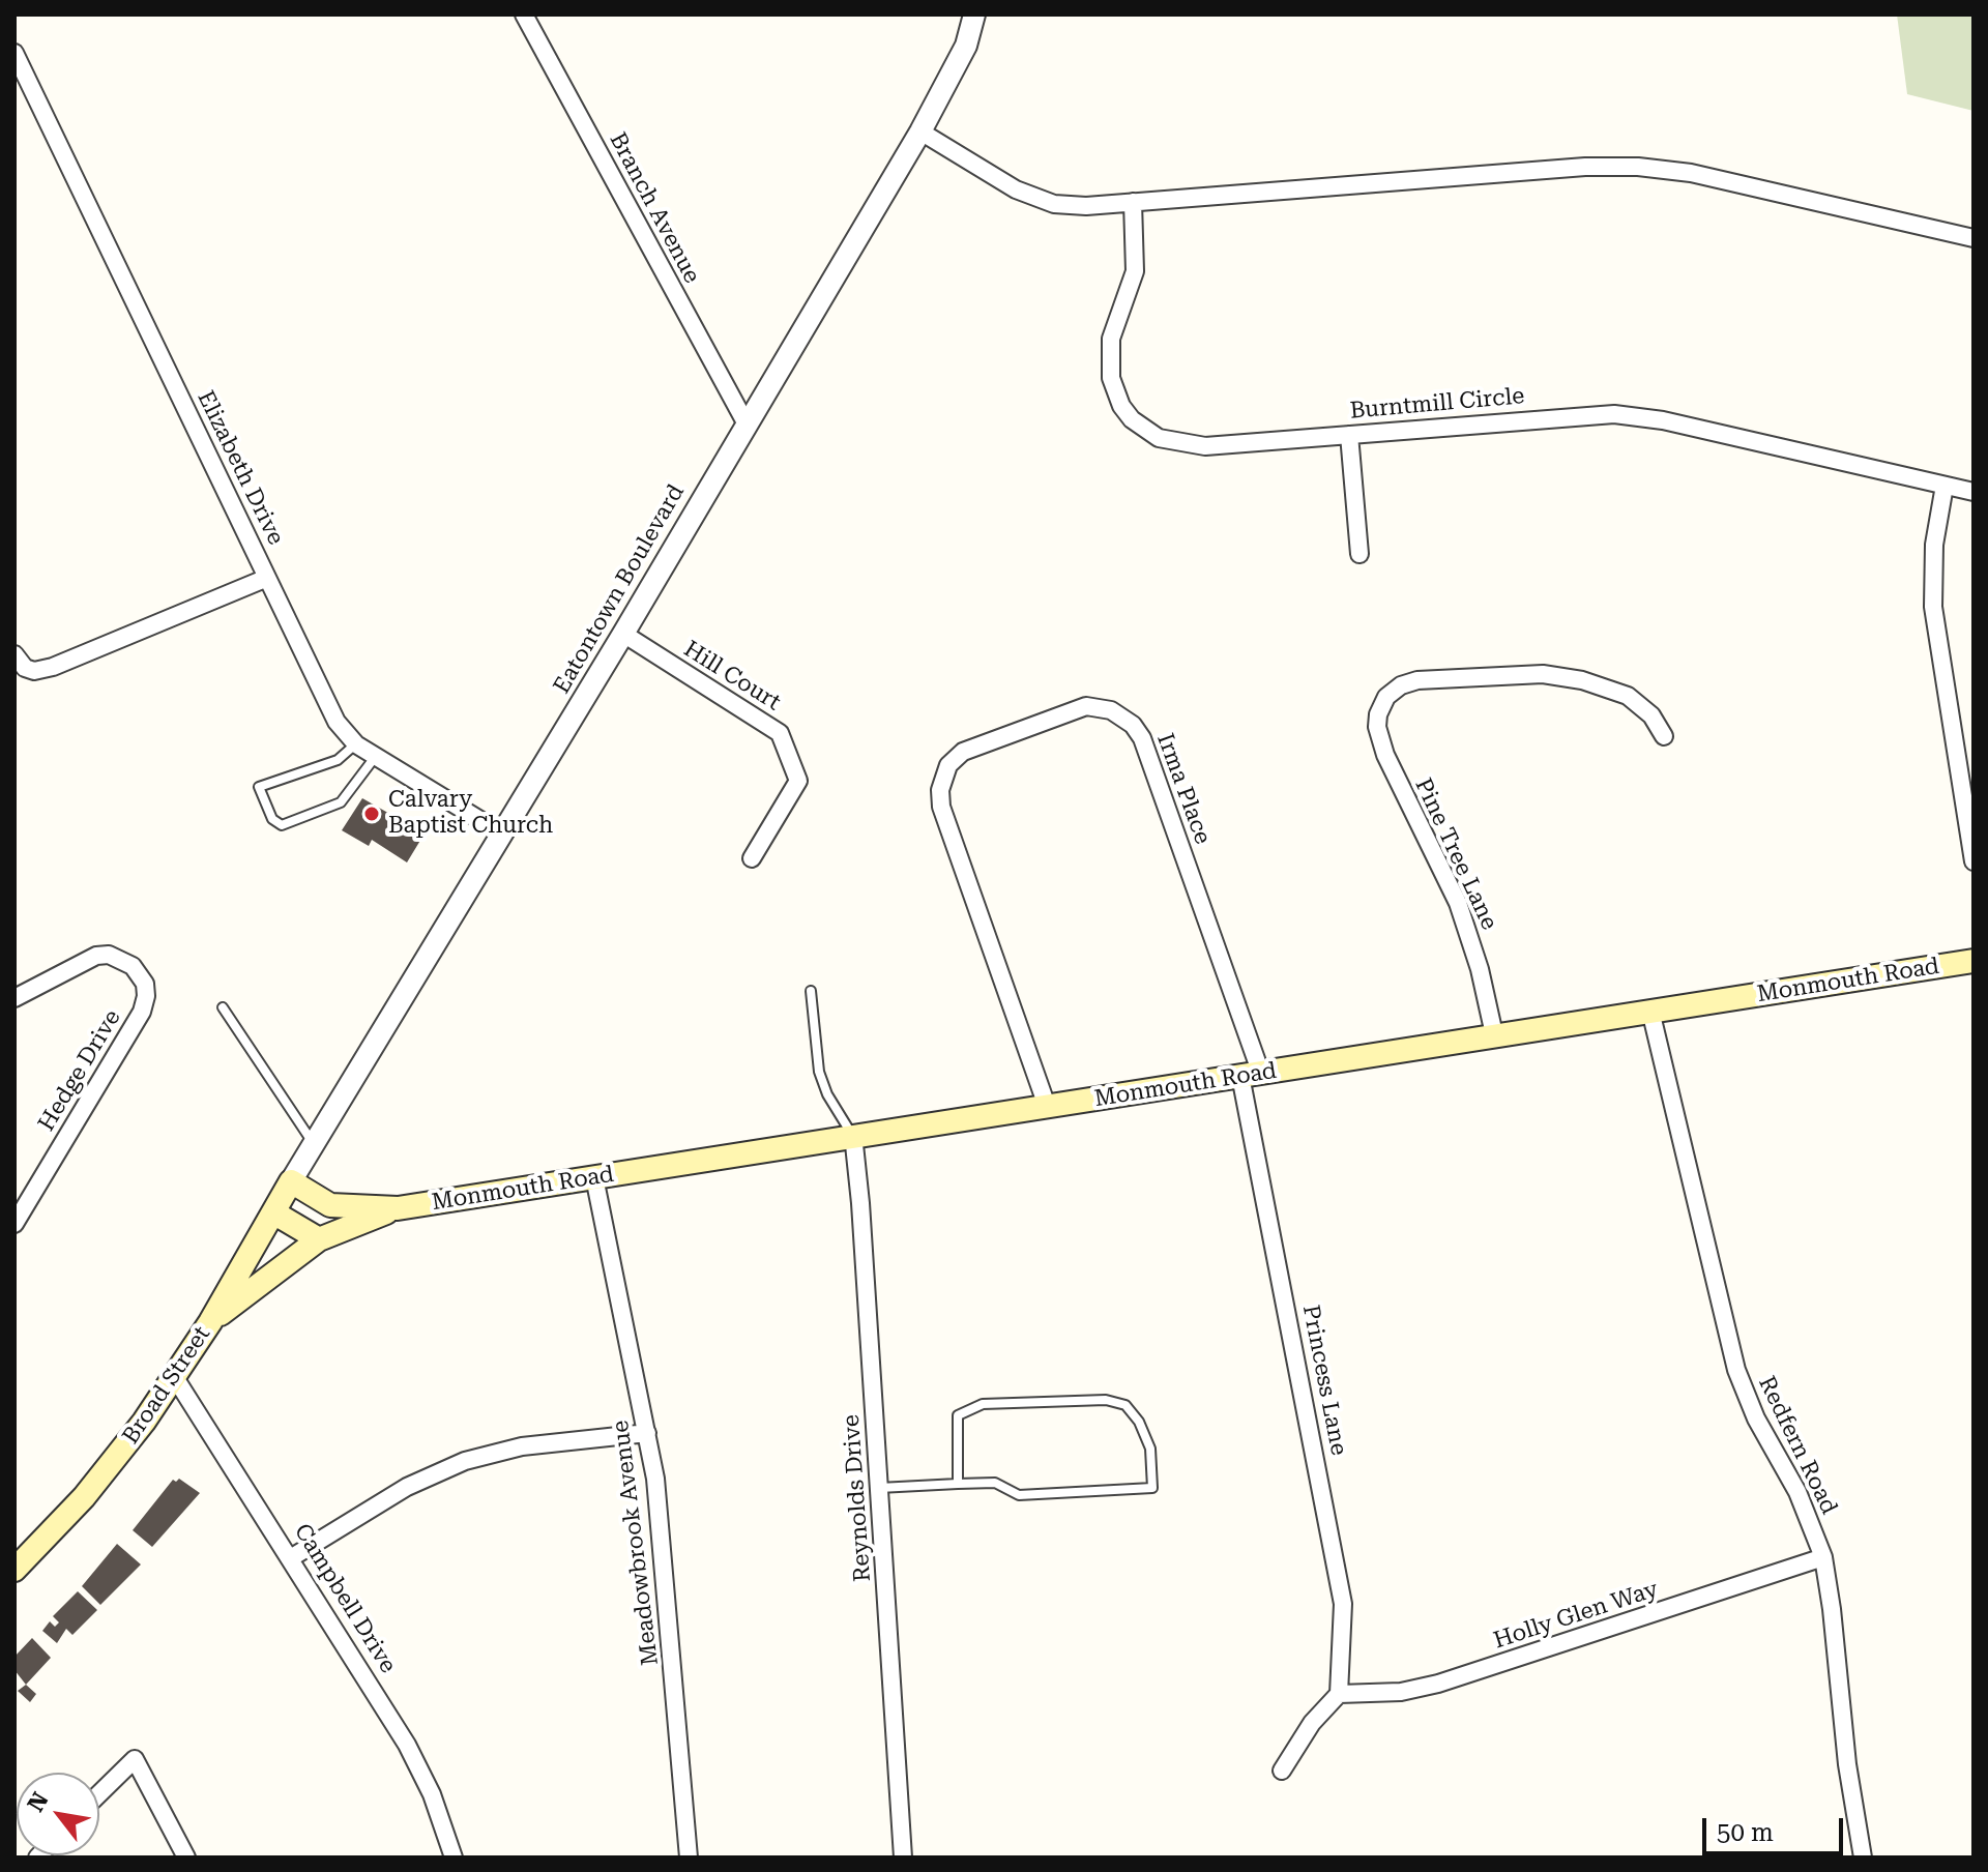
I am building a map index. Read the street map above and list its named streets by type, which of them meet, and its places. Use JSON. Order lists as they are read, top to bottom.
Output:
{
  "streets": {
    "main road": ["Monmouth Road", "Broad Street"],
    "street": [
      "Branch Avenue",
      "Burntmill Circle",
      "Elizabeth Drive",
      "Eatontown Boulevard",
      "Hill Court",
      "Irma Place",
      "Pine Tree Lane",
      "Hedge Drive",
      "Princess Lane",
      "Redfern Road",
      "Reynolds Drive",
      "Meadowbrook Avenue",
      "Campbell Drive",
      "Holly Glen Way"
    ]
  },
  "crossings": [
    ["Branch Avenue", "Eatontown Boulevard"],
    ["Elizabeth Drive", "Eatontown Boulevard"],
    ["Eatontown Boulevard", "Hill Court"],
    ["Eatontown Boulevard", "Monmouth Road"],
    ["Eatontown Boulevard", "Broad Street"],
    ["Irma Place", "Monmouth Road"],
    ["Irma Place", "Princess Lane"],
    ["Pine Tree Lane", "Monmouth Road"],
    ["Monmouth Road", "Princess Lane"],
    ["Monmouth Road", "Broad Street"],
    ["Monmouth Road", "Redfern Road"],
    ["Monmouth Road", "Reynolds Drive"],
    ["Monmouth Road", "Meadowbrook Avenue"],
    ["Princess Lane", "Holly Glen Way"],
    ["Broad Street", "Campbell Drive"],
    ["Redfern Road", "Holly Glen Way"]
  ],
  "places": ["Calvary Baptist Church"],
  "scale_bar": "50 m",
  "north": "top left"
}
